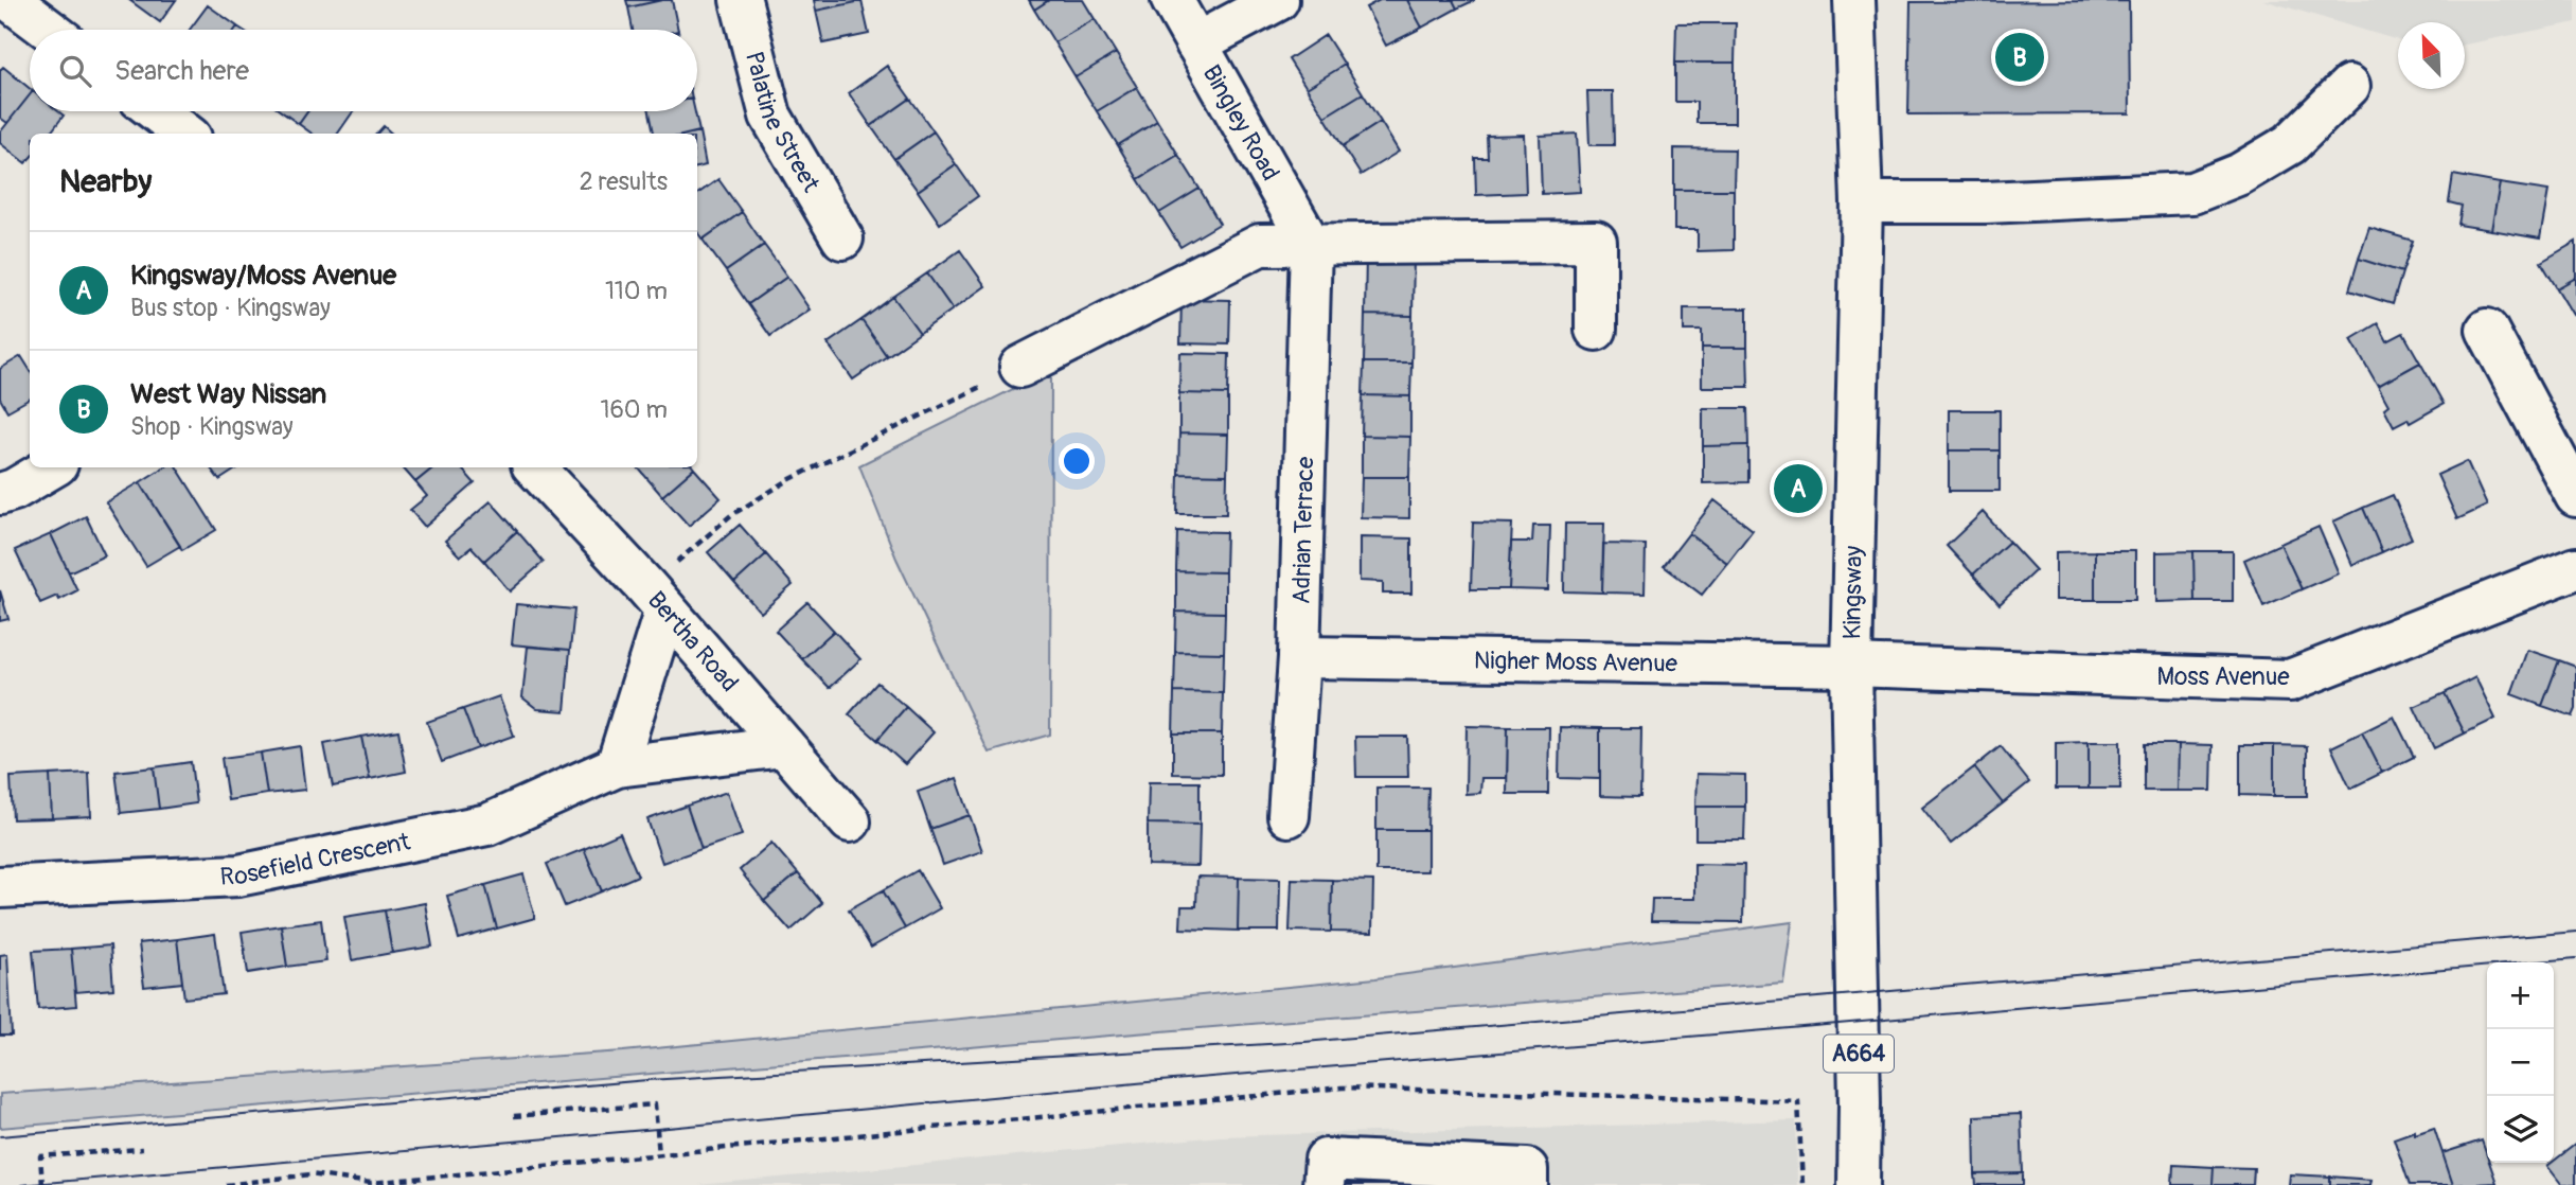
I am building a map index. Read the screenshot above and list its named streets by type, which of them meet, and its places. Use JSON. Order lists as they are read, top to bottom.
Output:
{
  "streets": {
    "street": [
      "Palatine Street",
      "Bingley Road",
      "Adrian Terrace",
      "Kingsway",
      "Bertha Road",
      "Nigher Moss Avenue",
      "Moss Avenue",
      "Rosefield Crescent",
      "A664"
    ]
  },
  "crossings": [
    ["Bingley Road", "Adrian Terrace"],
    ["Adrian Terrace", "Nigher Moss Avenue"],
    ["Kingsway", "Nigher Moss Avenue"],
    ["Kingsway", "Moss Avenue"],
    ["Bertha Road", "Rosefield Crescent"],
    ["Nigher Moss Avenue", "Moss Avenue"]
  ],
  "north": "top left",
  "page": {
    "pins": ["B", "A"],
    "search": "Search here",
    "heading": ["Nearby", "2 results"],
    "list": [
      {
        "mark": "A",
        "name": "Kingsway/Moss Avenue",
        "note": "Bus stop · Kingsway",
        "value": "110 m"
      },
      {
        "mark": "B",
        "name": "West Way Nissan",
        "note": "Shop · Kingsway",
        "value": "160 m"
      }
    ],
    "map_buttons": ["+", "−"]
  }
}
